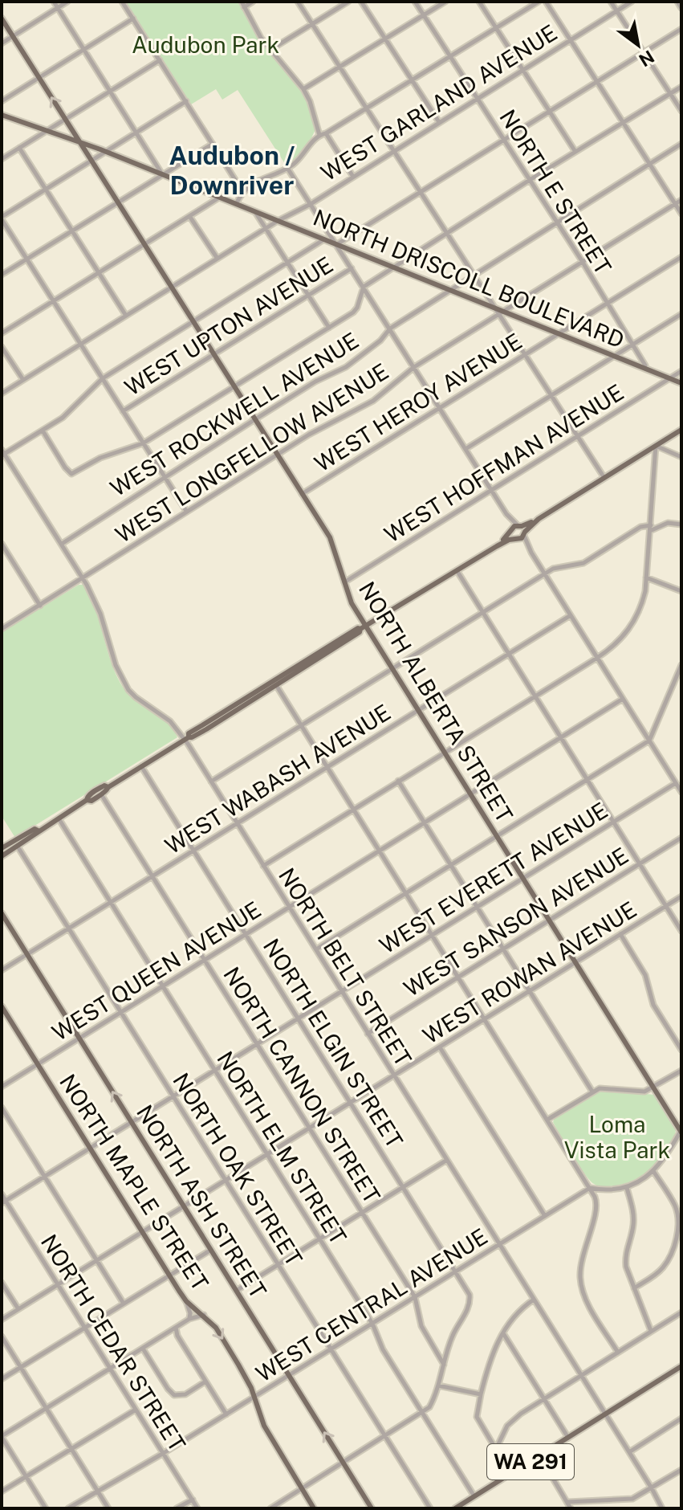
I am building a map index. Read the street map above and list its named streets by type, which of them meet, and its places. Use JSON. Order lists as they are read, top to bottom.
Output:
{
  "streets": {
    "main road": [
      "NORTH DRISCOLL BOULEVARD",
      "NORTH ALBERTA STREET",
      "NORTH MAPLE STREET",
      "NORTH ASH STREET",
      "WA 291"
    ],
    "street": [
      "WEST GARLAND AVENUE",
      "NORTH E STREET",
      "WEST UPTON AVENUE",
      "WEST HEROY AVENUE",
      "WEST ROCKWELL AVENUE",
      "WEST LONGFELLOW AVENUE",
      "WEST HOFFMAN AVENUE",
      "WEST WABASH AVENUE",
      "WEST EVERETT AVENUE",
      "WEST SANSON AVENUE",
      "NORTH BELT STREET",
      "WEST QUEEN AVENUE",
      "WEST ROWAN AVENUE",
      "NORTH ELGIN STREET",
      "NORTH CANNON STREET",
      "NORTH ELM STREET",
      "NORTH OAK STREET",
      "WEST CENTRAL AVENUE",
      "NORTH CEDAR STREET"
    ]
  },
  "crossings": [
    ["WEST GARLAND AVENUE", "NORTH E STREET"],
    ["WEST GARLAND AVENUE", "NORTH DRISCOLL BOULEVARD"],
    ["WEST GARLAND AVENUE", "NORTH ALBERTA STREET"],
    ["NORTH E STREET", "NORTH DRISCOLL BOULEVARD"],
    ["NORTH E STREET", "WEST HEROY AVENUE"],
    ["NORTH E STREET", "WEST ROCKWELL AVENUE"],
    ["NORTH E STREET", "WEST LONGFELLOW AVENUE"],
    ["NORTH DRISCOLL BOULEVARD", "WEST HEROY AVENUE"],
    ["NORTH DRISCOLL BOULEVARD", "WEST ROCKWELL AVENUE"],
    ["NORTH DRISCOLL BOULEVARD", "WEST LONGFELLOW AVENUE"],
    ["NORTH DRISCOLL BOULEVARD", "WEST HOFFMAN AVENUE"],
    ["NORTH DRISCOLL BOULEVARD", "NORTH ALBERTA STREET"],
    ["WEST UPTON AVENUE", "NORTH ALBERTA STREET"],
    ["WEST HEROY AVENUE", "NORTH ALBERTA STREET"],
    ["WEST ROCKWELL AVENUE", "NORTH ALBERTA STREET"],
    ["WEST ROCKWELL AVENUE", "NORTH BELT STREET"],
    ["WEST LONGFELLOW AVENUE", "NORTH ALBERTA STREET"],
    ["WEST LONGFELLOW AVENUE", "NORTH BELT STREET"],
    ["WEST HOFFMAN AVENUE", "NORTH ALBERTA STREET"],
    ["NORTH ALBERTA STREET", "WEST WABASH AVENUE"],
    ["NORTH ALBERTA STREET", "WEST EVERETT AVENUE"],
    ["NORTH ALBERTA STREET", "WEST SANSON AVENUE"],
    ["NORTH ALBERTA STREET", "WEST QUEEN AVENUE"],
    ["NORTH ALBERTA STREET", "WEST ROWAN AVENUE"],
    ["NORTH ALBERTA STREET", "WEST CENTRAL AVENUE"],
    ["WEST WABASH AVENUE", "NORTH BELT STREET"],
    ["WEST WABASH AVENUE", "NORTH ELGIN STREET"],
    ["WEST WABASH AVENUE", "NORTH CANNON STREET"],
    ["WEST WABASH AVENUE", "NORTH ELM STREET"],
    ["WEST WABASH AVENUE", "NORTH OAK STREET"],
    ["WEST WABASH AVENUE", "NORTH ASH STREET"],
    ["WEST EVERETT AVENUE", "NORTH BELT STREET"],
    ["WEST EVERETT AVENUE", "NORTH ELGIN STREET"],
    ["WEST EVERETT AVENUE", "NORTH CANNON STREET"],
    ["WEST EVERETT AVENUE", "NORTH ELM STREET"],
    ["WEST EVERETT AVENUE", "NORTH OAK STREET"],
    ["WEST EVERETT AVENUE", "NORTH MAPLE STREET"],
    ["WEST EVERETT AVENUE", "NORTH ASH STREET"],
    ["WEST EVERETT AVENUE", "NORTH CEDAR STREET"],
    ["WEST SANSON AVENUE", "NORTH BELT STREET"],
    ["NORTH BELT STREET", "WEST QUEEN AVENUE"],
    ["NORTH BELT STREET", "WEST ROWAN AVENUE"],
    ["NORTH BELT STREET", "WEST CENTRAL AVENUE"],
    ["NORTH BELT STREET", "WA 291"],
    ["WEST QUEEN AVENUE", "NORTH ELGIN STREET"],
    ["WEST QUEEN AVENUE", "NORTH CANNON STREET"],
    ["WEST QUEEN AVENUE", "NORTH ELM STREET"],
    ["WEST QUEEN AVENUE", "NORTH OAK STREET"],
    ["WEST QUEEN AVENUE", "NORTH MAPLE STREET"],
    ["WEST QUEEN AVENUE", "NORTH ASH STREET"],
    ["WEST ROWAN AVENUE", "NORTH ELGIN STREET"],
    ["WEST ROWAN AVENUE", "NORTH CANNON STREET"],
    ["WEST ROWAN AVENUE", "NORTH ELM STREET"],
    ["WEST ROWAN AVENUE", "NORTH OAK STREET"],
    ["WEST ROWAN AVENUE", "NORTH MAPLE STREET"],
    ["WEST ROWAN AVENUE", "NORTH ASH STREET"],
    ["WEST ROWAN AVENUE", "NORTH CEDAR STREET"],
    ["NORTH ELGIN STREET", "NORTH CANNON STREET"],
    ["NORTH ELGIN STREET", "NORTH ELM STREET"],
    ["NORTH ELGIN STREET", "WEST CENTRAL AVENUE"],
    ["NORTH CANNON STREET", "WEST CENTRAL AVENUE"],
    ["NORTH ELM STREET", "WEST CENTRAL AVENUE"],
    ["NORTH ELM STREET", "WA 291"],
    ["NORTH OAK STREET", "WEST CENTRAL AVENUE"],
    ["NORTH MAPLE STREET", "WEST CENTRAL AVENUE"],
    ["NORTH ASH STREET", "WEST CENTRAL AVENUE"],
    ["WEST CENTRAL AVENUE", "NORTH CEDAR STREET"]
  ],
  "districts": ["Audubon / Downriver"],
  "parks": ["Audubon Park", "Loma Vista Park"],
  "north": "bottom right"
}
